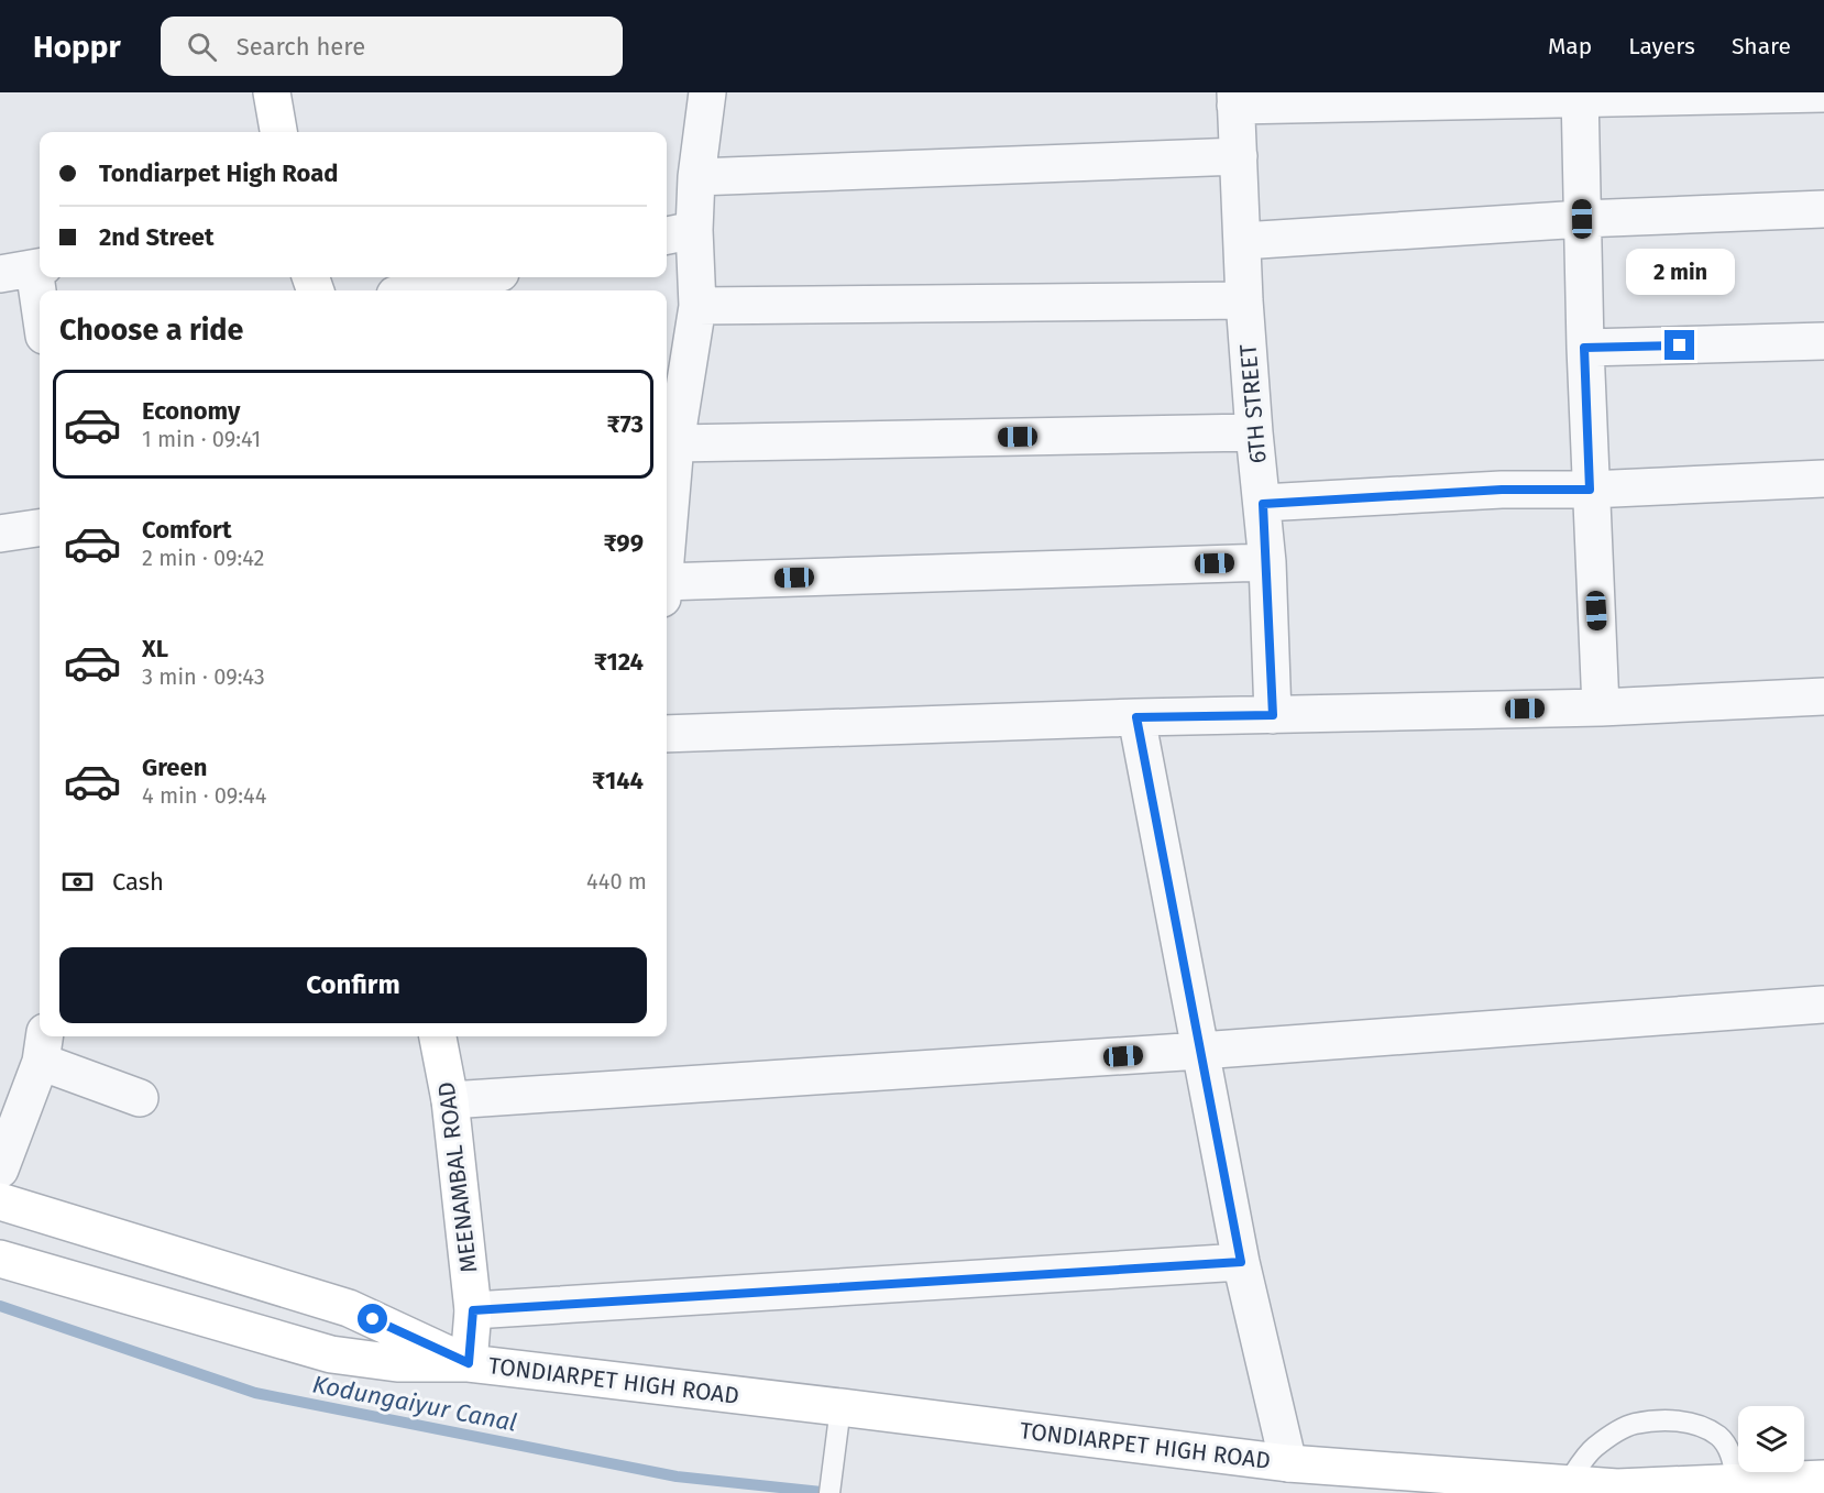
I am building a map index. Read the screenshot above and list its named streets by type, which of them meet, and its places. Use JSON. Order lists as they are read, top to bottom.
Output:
{
  "streets": {
    "main road": ["MEENAMBAL ROAD", "TONDIARPET HIGH ROAD"],
    "street": ["6TH STREET"]
  },
  "crossings": [
    ["MEENAMBAL ROAD", "TONDIARPET HIGH ROAD"]
  ],
  "water": ["Kodungaiyur Canal"],
  "page": {
    "header": "Hoppr",
    "search": "Search here",
    "nav": ["Map", "Layers", "Share"],
    "banner": ["Tondiarpet High Road", "2nd Street"],
    "bubble": "2 min",
    "heading": "Choose a ride",
    "list": [
      {
        "name": "Economy",
        "note": "1 min · 09:41",
        "value": "₹73"
      },
      {
        "name": "Comfort",
        "note": "2 min · 09:42",
        "value": "₹99"
      },
      {
        "name": "XL",
        "note": "3 min · 09:43",
        "value": "₹124"
      },
      {
        "name": "Green",
        "note": "4 min · 09:44",
        "value": "₹144"
      }
    ],
    "pay": ["Cash", "440 m"],
    "buttons": "Confirm"
  }
}
